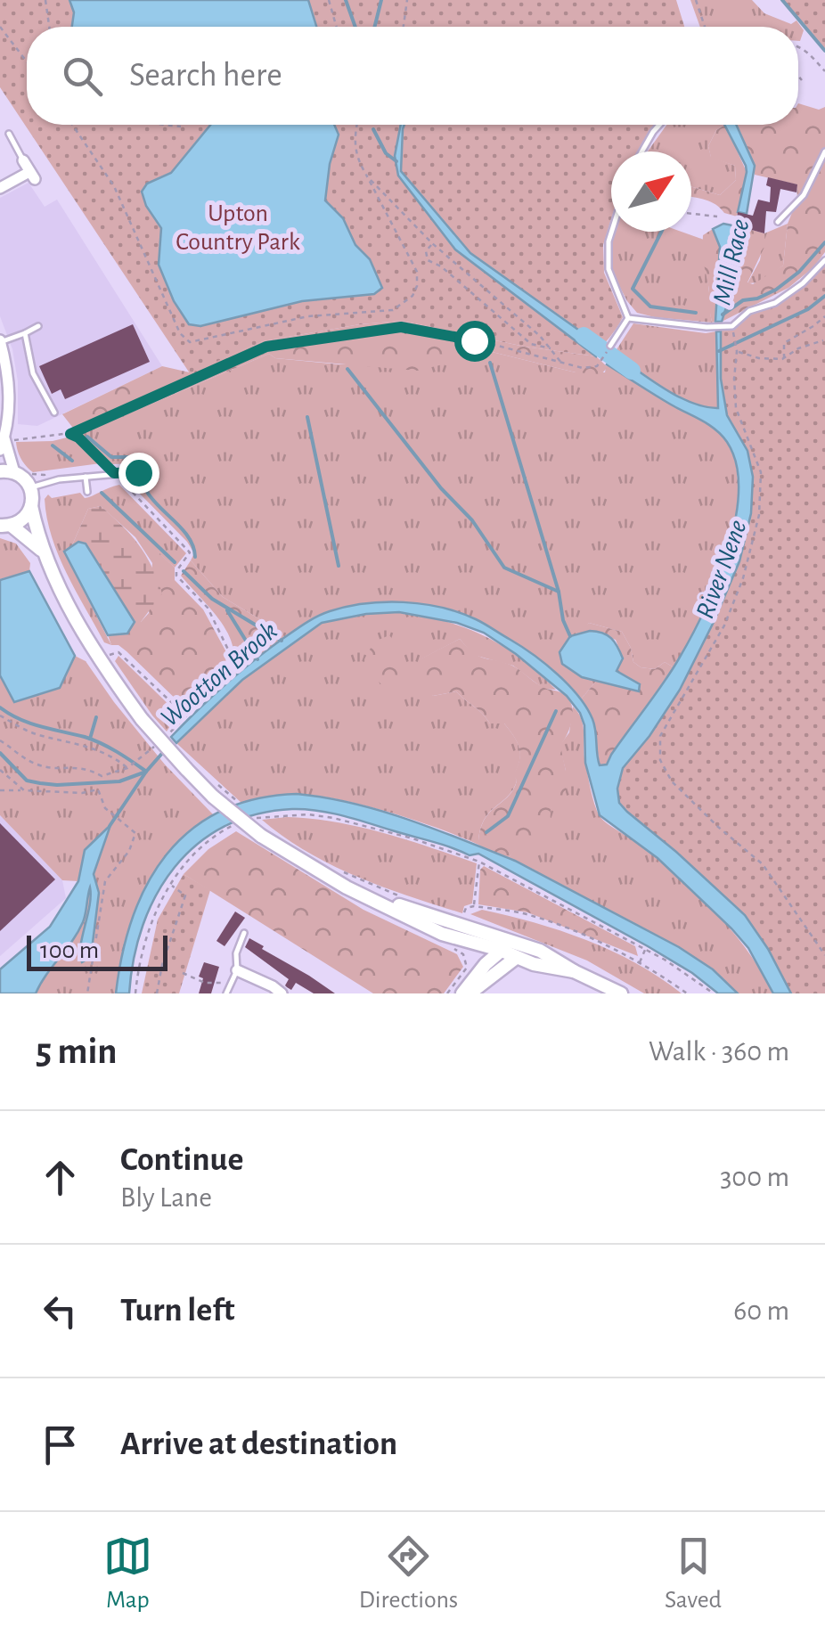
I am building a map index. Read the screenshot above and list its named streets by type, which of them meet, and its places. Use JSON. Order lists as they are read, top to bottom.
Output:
{
  "water": ["Mill Race", "River Nene", "Wootton Brook"],
  "parks": ["Upton Country Park"],
  "scale_bar": "100 m",
  "north": "top right",
  "page": {
    "search": "Search here",
    "scale": "100 m",
    "heading": ["5 min", "Walk · 360 m"],
    "list": [
      ["Continue", "Bly Lane", "300 m"],
      ["Turn left", "60 m"],
      "Arrive at destination"
    ],
    "nav": ["Map", "Directions", "Saved"]
  }
}
